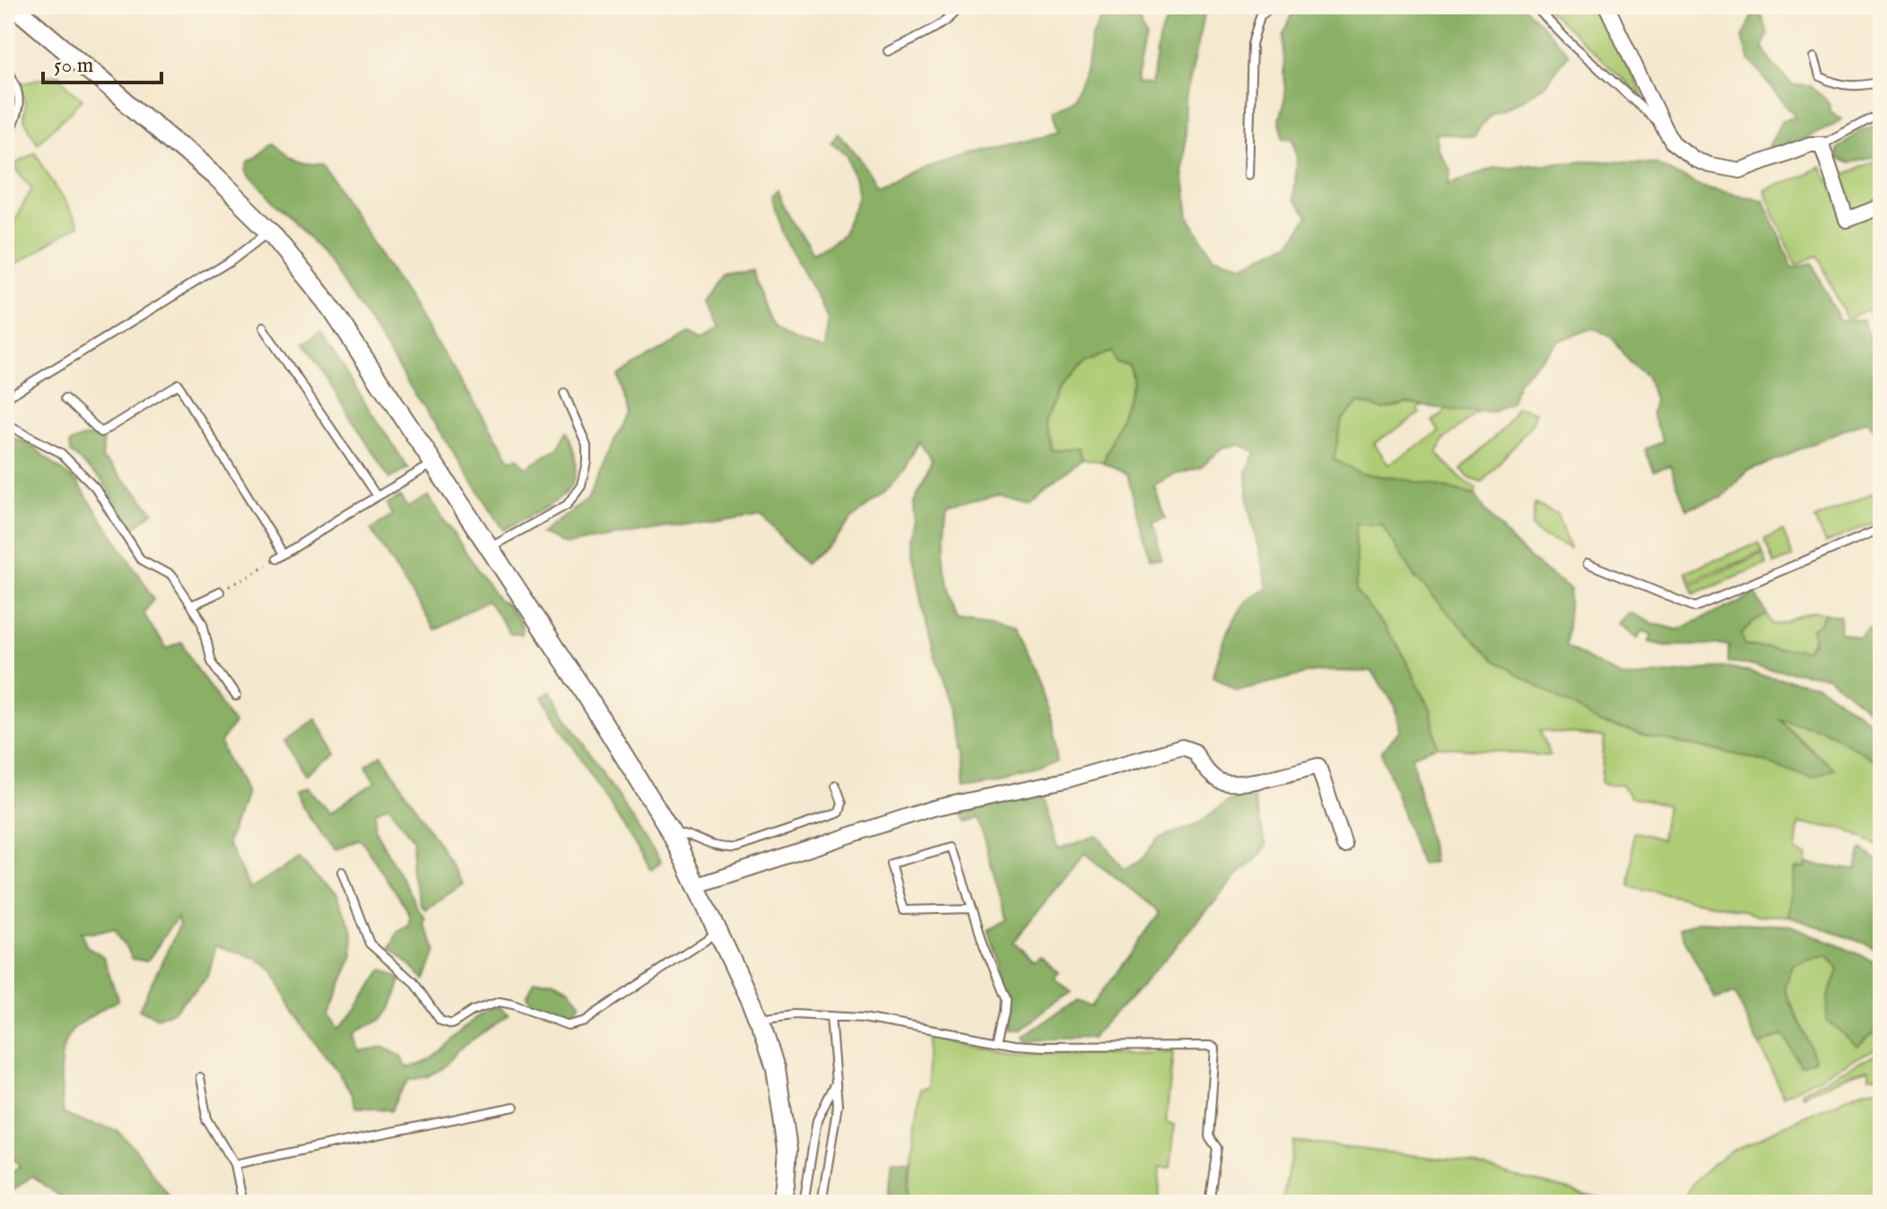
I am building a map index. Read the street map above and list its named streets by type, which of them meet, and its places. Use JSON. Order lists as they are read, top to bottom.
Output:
{
  "scale_bar": "50 m"
}
